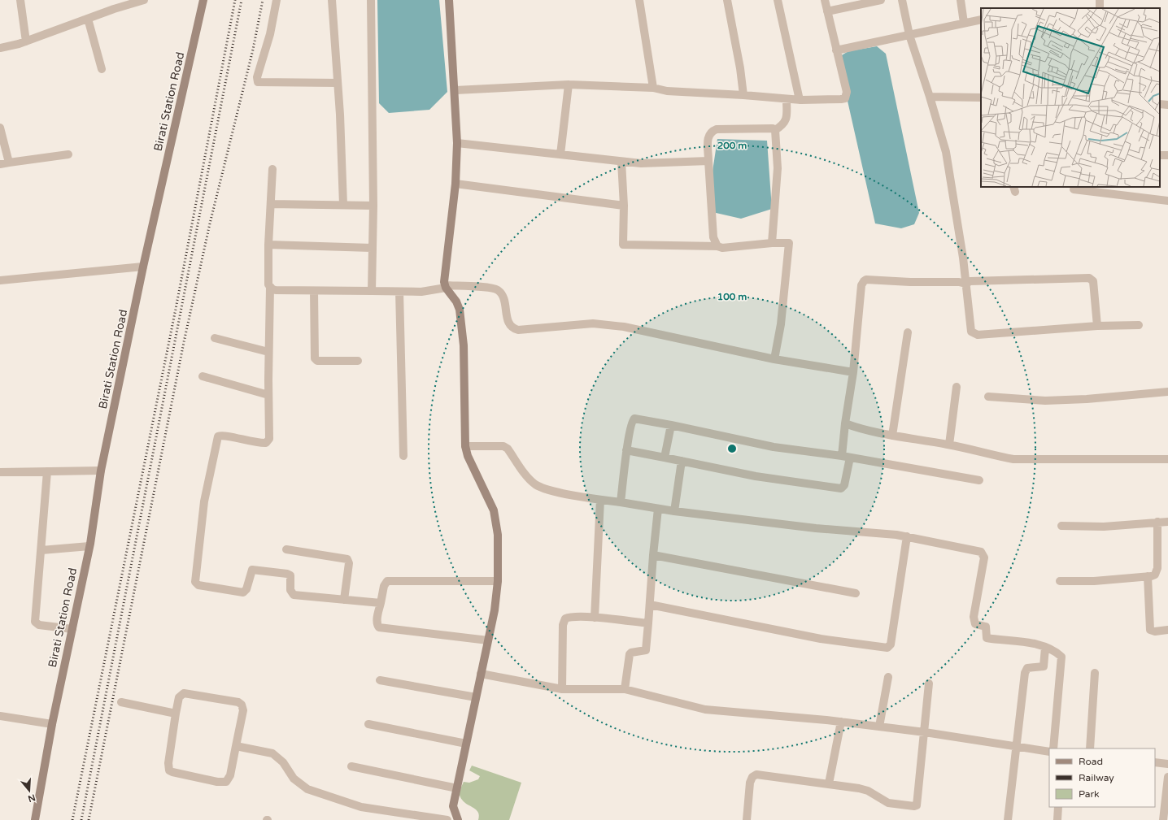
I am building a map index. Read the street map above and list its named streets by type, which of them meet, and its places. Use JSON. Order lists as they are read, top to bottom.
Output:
{
  "streets": {
    "street": ["Birati Station Road"]
  },
  "legend": ["Road", "Railway", "Park"],
  "north": "bottom",
  "rings": ["200 m", "100 m"]
}
